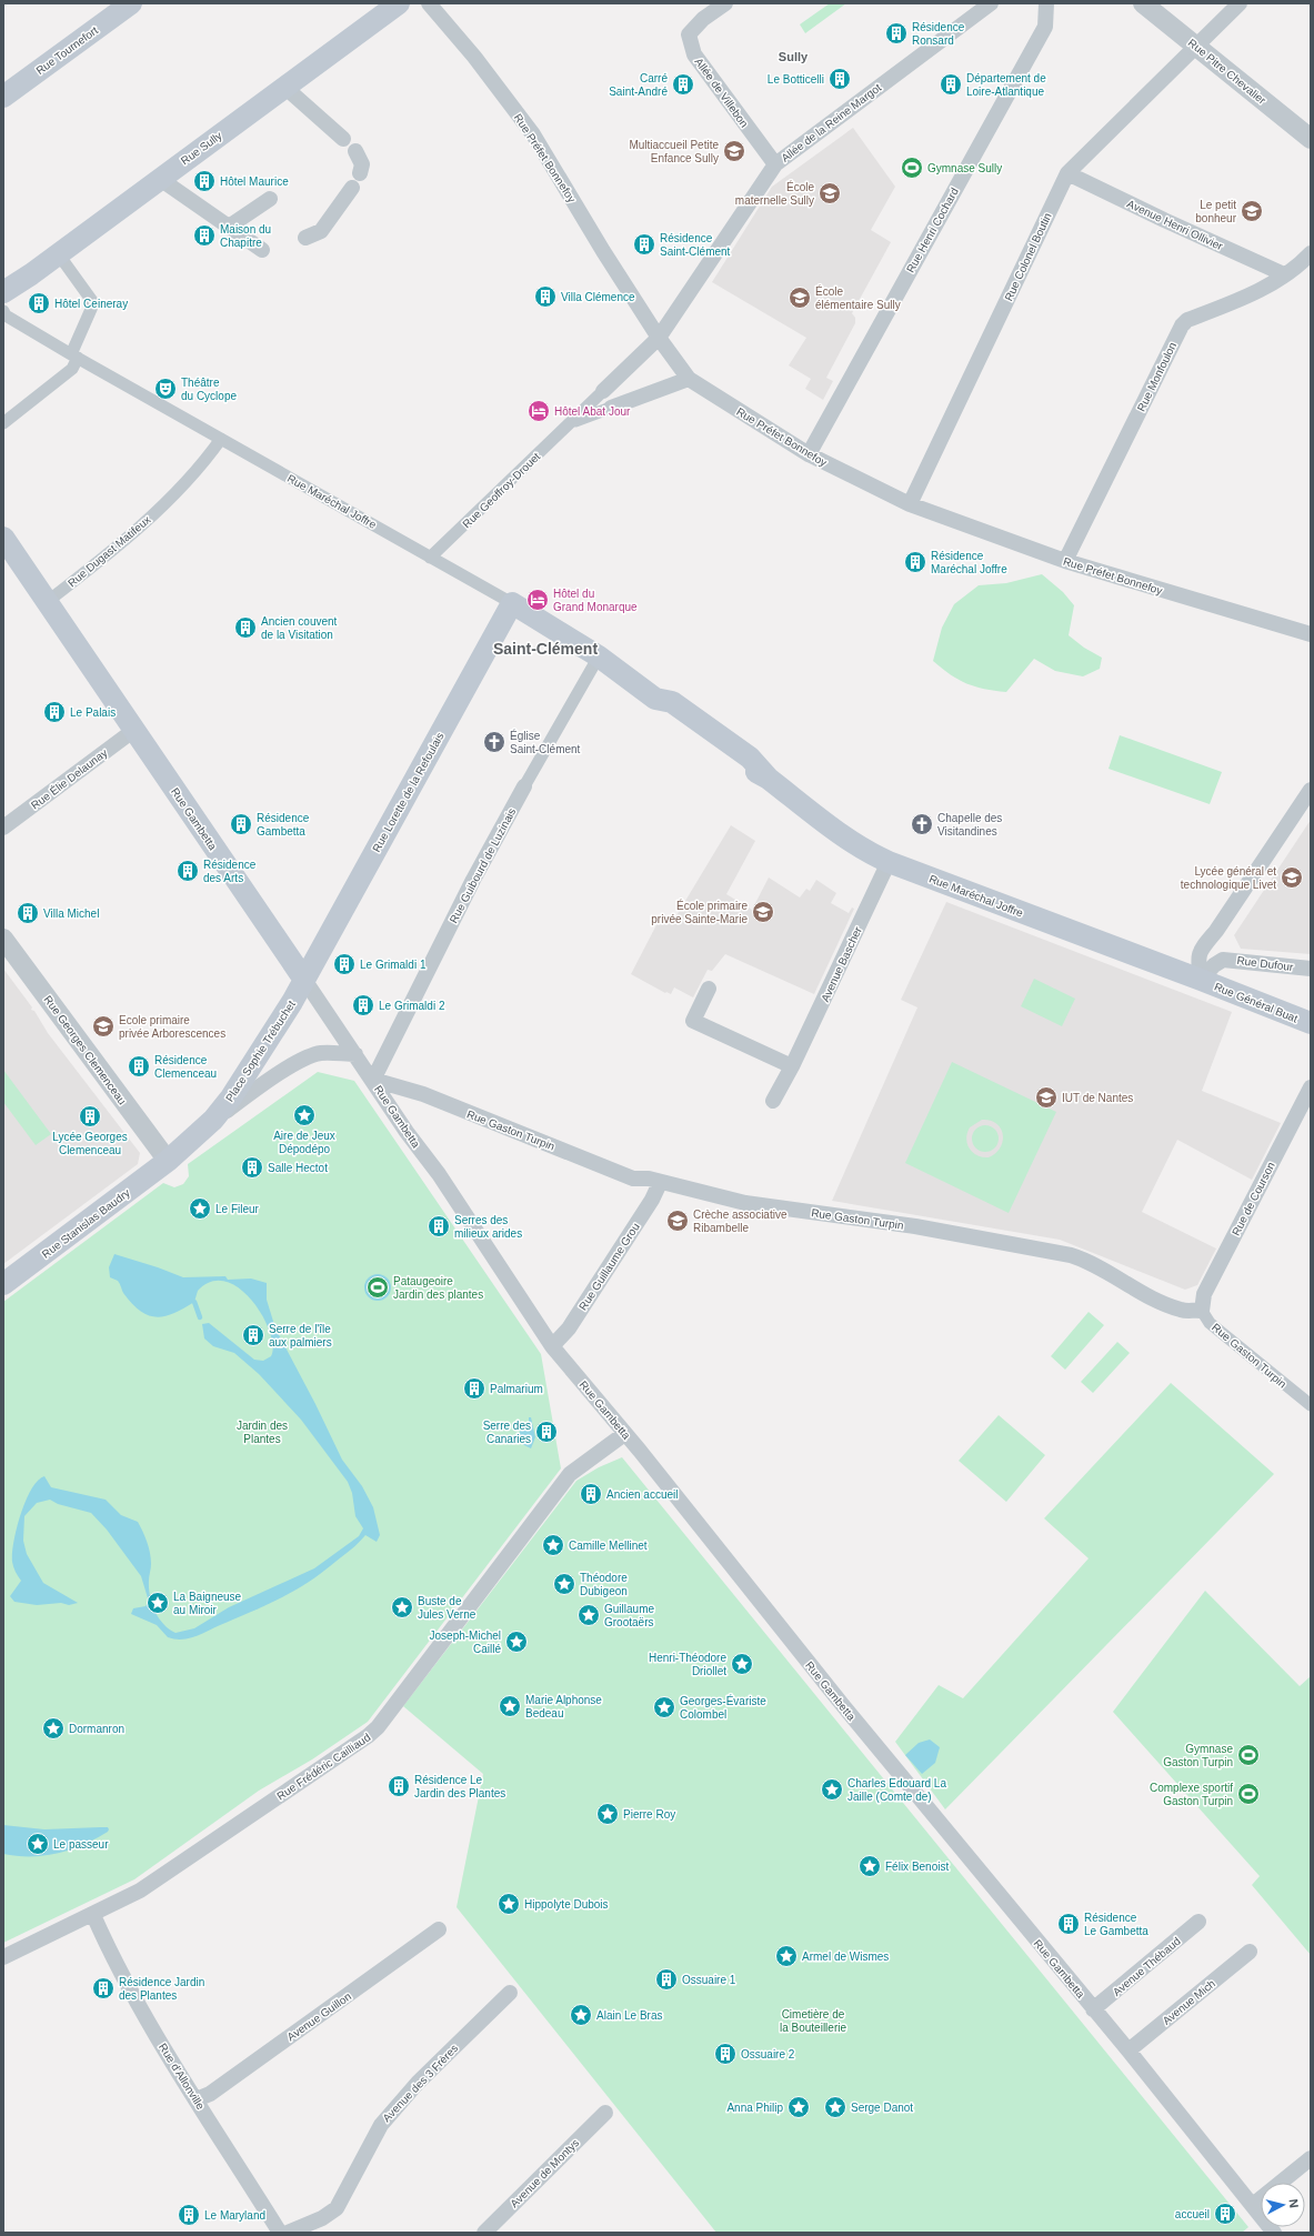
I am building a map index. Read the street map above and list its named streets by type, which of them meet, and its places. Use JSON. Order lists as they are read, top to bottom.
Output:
{
  "streets": {
    "main road": [
      "Rue Tournefort",
      "Rue Sully",
      "Rue Maréchal Joffre",
      "Rue Lorette de la Refoulais",
      "Rue Gambetta",
      "Rue Général Buat",
      "Place Sophie Trébuchet",
      "Rue Stanislas Baudry"
    ],
    "street": [
      "Rue Pitre Chevalier",
      "Allée de Villebon",
      "Allée de la Reine Margot",
      "Rue Préfet Bonnefoy",
      "Avenue Henri Ollivier",
      "Rue Henri Cochard",
      "Rue Colonel Boutin",
      "Rue Monfoulon",
      "Rue Geoffroy-Drouet",
      "Rue Dugast Matifeux",
      "Rue Élie Delaunay",
      "Rue Guibourd de Luzinais",
      "Rue Dufour",
      "Avenue Bascher",
      "Rue Georges Clemenceau",
      "Rue Gaston Turpin",
      "Rue de Courson",
      "Rue Guillaume Grou",
      "Rue Frédéric Cailliaud",
      "Avenue Thébaud",
      "Avenue Mich",
      "Avenue Guillon",
      "Rue d'Allonville",
      "Avenue des 3 Frères",
      "Avenue de Montys"
    ]
  },
  "crossings": [
    ["Rue Pitre Chevalier", "Rue Colonel Boutin"],
    ["Allée de Villebon", "Allée de la Reine Margot"],
    ["Allée de la Reine Margot", "Rue Préfet Bonnefoy"],
    ["Allée de la Reine Margot", "Rue Geoffroy-Drouet"],
    ["Rue Préfet Bonnefoy", "Rue Henri Cochard"],
    ["Rue Préfet Bonnefoy", "Rue Colonel Boutin"],
    ["Rue Préfet Bonnefoy", "Rue Monfoulon"],
    ["Rue Préfet Bonnefoy", "Rue Geoffroy-Drouet"],
    ["Avenue Henri Ollivier", "Rue Colonel Boutin"],
    ["Avenue Henri Ollivier", "Rue Monfoulon"],
    ["Rue Geoffroy-Drouet", "Rue Maréchal Joffre"],
    ["Rue Maréchal Joffre", "Rue Dugast Matifeux"],
    ["Rue Maréchal Joffre", "Rue Lorette de la Refoulais"],
    ["Rue Maréchal Joffre", "Rue Guibourd de Luzinais"],
    ["Rue Maréchal Joffre", "Rue Dufour"],
    ["Rue Maréchal Joffre", "Avenue Bascher"],
    ["Rue Maréchal Joffre", "Rue Général Buat"],
    ["Rue Dugast Matifeux", "Rue Gambetta"],
    ["Rue Élie Delaunay", "Rue Gambetta"],
    ["Rue Lorette de la Refoulais", "Rue Gambetta"],
    ["Rue Lorette de la Refoulais", "Place Sophie Trébuchet"],
    ["Rue Gambetta", "Rue Guibourd de Luzinais"],
    ["Rue Gambetta", "Place Sophie Trébuchet"],
    ["Rue Gambetta", "Rue Gaston Turpin"],
    ["Rue Gambetta", "Rue Guillaume Grou"],
    ["Rue Gambetta", "Rue Frédéric Cailliaud"],
    ["Rue Gambetta", "Avenue Thébaud"],
    ["Rue Gambetta", "Avenue Mich"],
    ["Rue Guibourd de Luzinais", "Rue Gaston Turpin"],
    ["Rue Dufour", "Rue Général Buat"],
    ["Rue Georges Clemenceau", "Place Sophie Trébuchet"],
    ["Rue Georges Clemenceau", "Rue Stanislas Baudry"],
    ["Place Sophie Trébuchet", "Rue Stanislas Baudry"],
    ["Rue Gaston Turpin", "Rue de Courson"],
    ["Rue Gaston Turpin", "Rue Guillaume Grou"],
    ["Rue Frédéric Cailliaud", "Rue d'Allonville"],
    ["Avenue Guillon", "Rue d'Allonville"]
  ],
  "districts": ["Sully", "Saint-Clément"],
  "parks": ["Jardin des Plantes", "Cimetière de la Bouteillerie"],
  "places": {
    "building": [
      "Résidence Ronsard",
      "Le Botticelli",
      "Carré Saint-André",
      "Département de Loire-Atlantique",
      "Hôtel Maurice",
      "Maison du Chapitre",
      "Résidence Saint-Clément",
      "Villa Clémence",
      "Hôtel Ceineray",
      "Résidence Maréchal Joffre",
      "Ancien couvent de la Visitation",
      "Le Palais",
      "Résidence Gambetta",
      "Résidence des Arts",
      "Villa Michel",
      "Le Grimaldi 1",
      "Le Grimaldi 2",
      "Résidence Clemenceau",
      "Lycée Georges Clemenceau",
      "Salle Hectot",
      "Serres des milieux arides",
      "Serre de l'île aux palmiers",
      "Palmarium",
      "Serre des Canaries",
      "Ancien accueil",
      "Résidence Le Jardin des Plantes",
      "Résidence Le Gambetta",
      "Ossuaire 1",
      "Résidence Jardin des Plantes",
      "Ossuaire 2",
      "accueil",
      "Le Maryland"
    ],
    "school or university": [
      "Multiaccueil Petite Enfance Sully",
      "École maternelle Sully",
      "Le petit bonheur",
      "École élémentaire Sully",
      "Lycée général et technologique Livet",
      "École primaire privée Sainte-Marie",
      "Ecole primaire privée Arborescences",
      "IUT de Nantes",
      "Crèche associative Ribambelle"
    ],
    "sports": [
      "Gymnase Sully",
      "Pataugeoire Jardin des plantes",
      "Gymnase Gaston Turpin",
      "Complexe sportif Gaston Turpin"
    ],
    "theatre": ["Théâtre du Cyclope"],
    "hotel": ["Hôtel Abat Jour", "Hôtel du Grand Monarque"],
    "church": ["Église Saint-Clément", "Chapelle des Visitandines"],
    "place": [
      "Aire de Jeux Dépodépo",
      "Le Fileur",
      "Camille Mellinet",
      "Théodore Dubigeon",
      "La Baigneuse au Miroir",
      "Buste de Jules Verne",
      "Guillaume Grootaërs",
      "Joseph-Michel Caillé",
      "Henri-Théodore Driollet",
      "Marie Alphonse Bedeau",
      "Georges-Évariste Colombel",
      "Dormanron",
      "Charles Edouard La Jaille (Comte de)",
      "Pierre Roy",
      "Le passeur",
      "Félix Benoist",
      "Hippolyte Dubois",
      "Armel de Wismes",
      "Alain Le Bras",
      "Anna Philip",
      "Serge Danot"
    ]
  },
  "north": "right"
}
